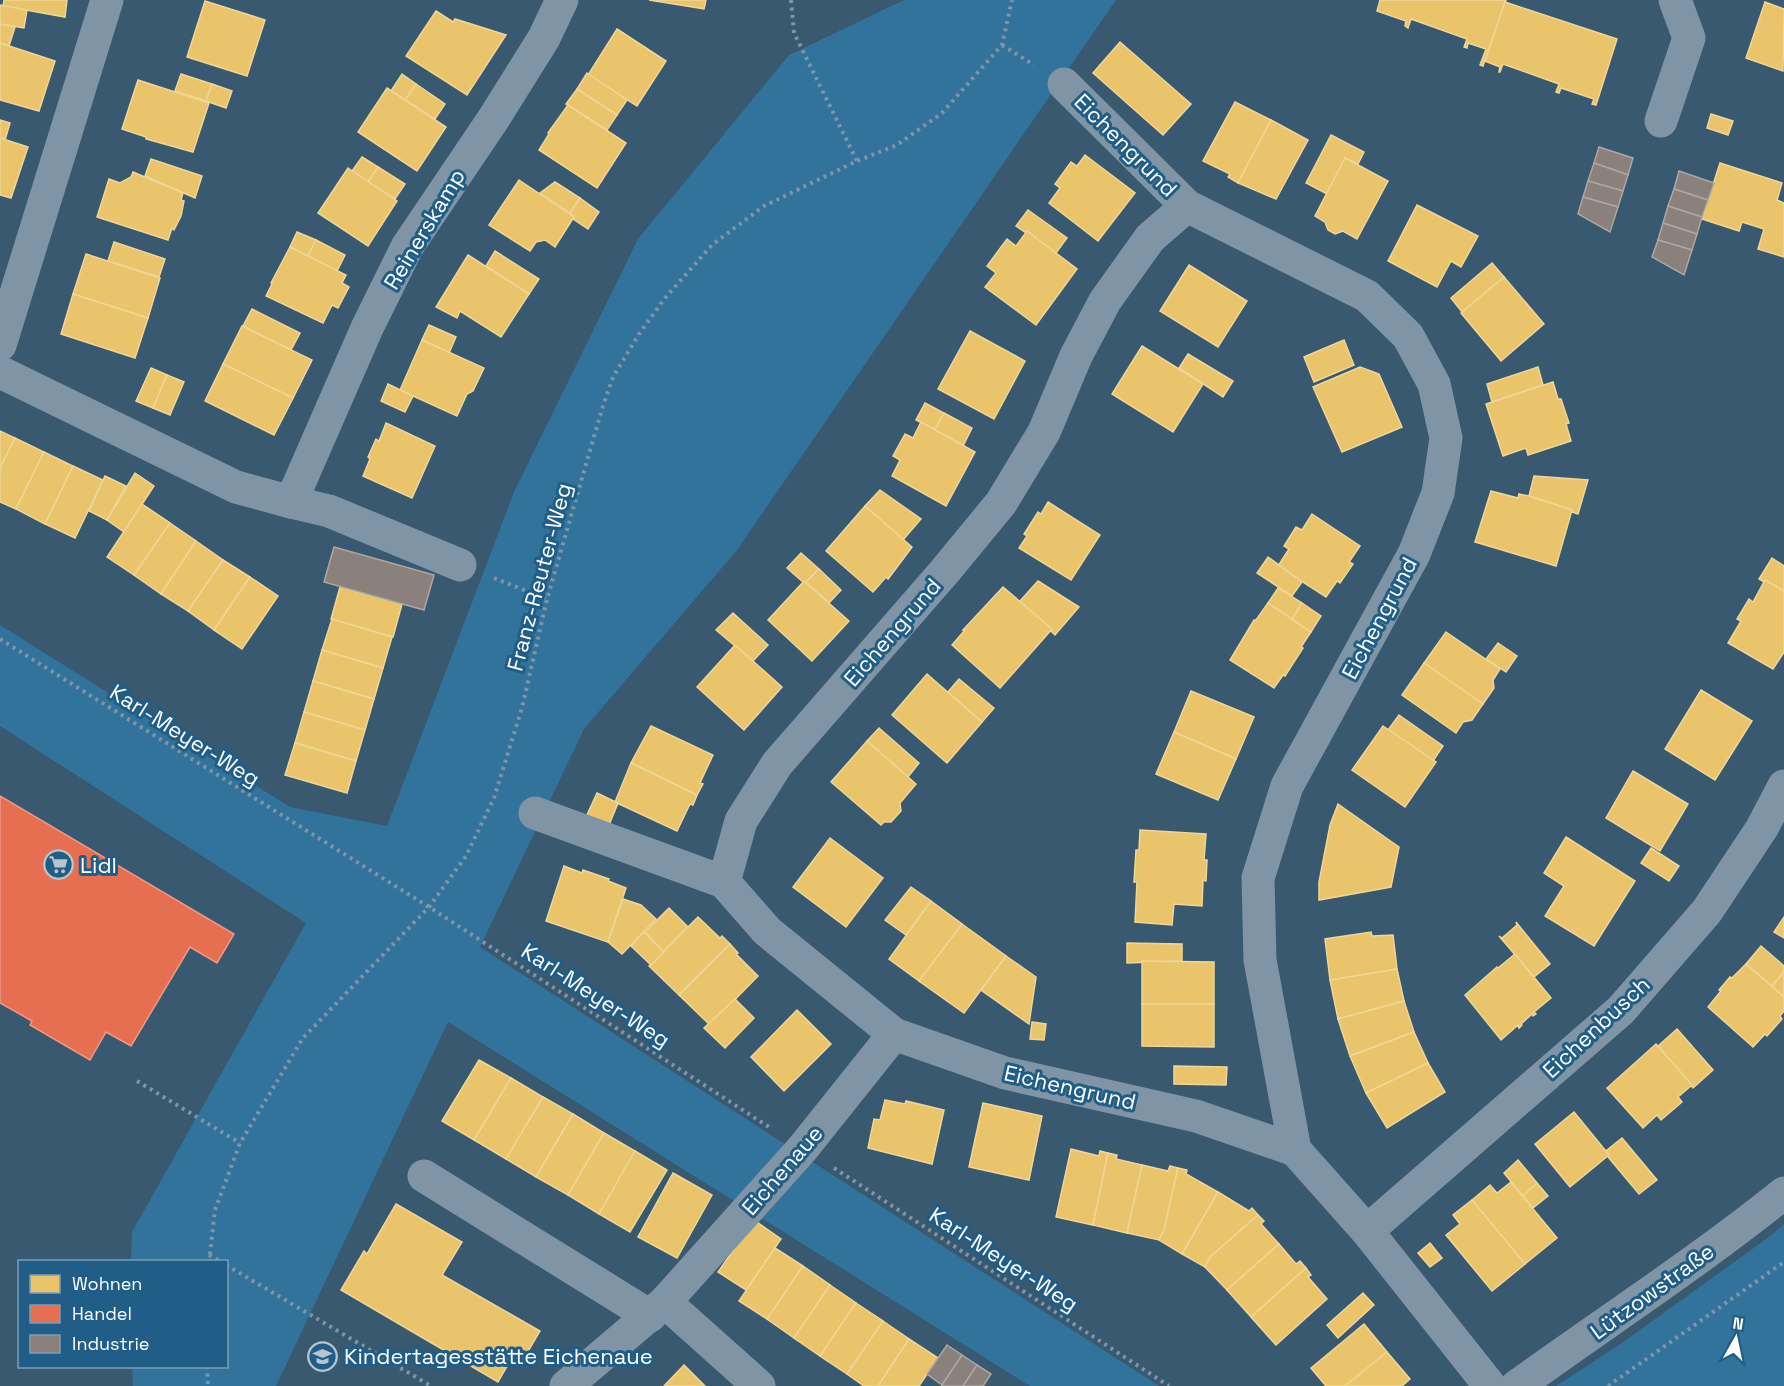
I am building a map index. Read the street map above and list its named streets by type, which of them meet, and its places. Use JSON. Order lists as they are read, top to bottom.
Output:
{
  "streets": {
    "street": [
      "Eichengrund",
      "Reinerskamp",
      "Eichenbusch",
      "Eichenaue",
      "Lützowstraße"
    ],
    "path": ["Franz-Reuter-Weg", "Karl-Meyer-Weg"]
  },
  "crossings": [
    ["Eichengrund", "Eichenbusch"],
    ["Eichengrund", "Eichenaue"],
    ["Franz-Reuter-Weg", "Karl-Meyer-Weg"],
    ["Karl-Meyer-Weg", "Eichenaue"]
  ],
  "places": {
    "supermarket": ["Lidl"],
    "school or university": ["Kindertagesstätte Eichenaue"]
  },
  "legend": ["Wohnen", "Handel", "Industrie"],
  "north": "top"
}
